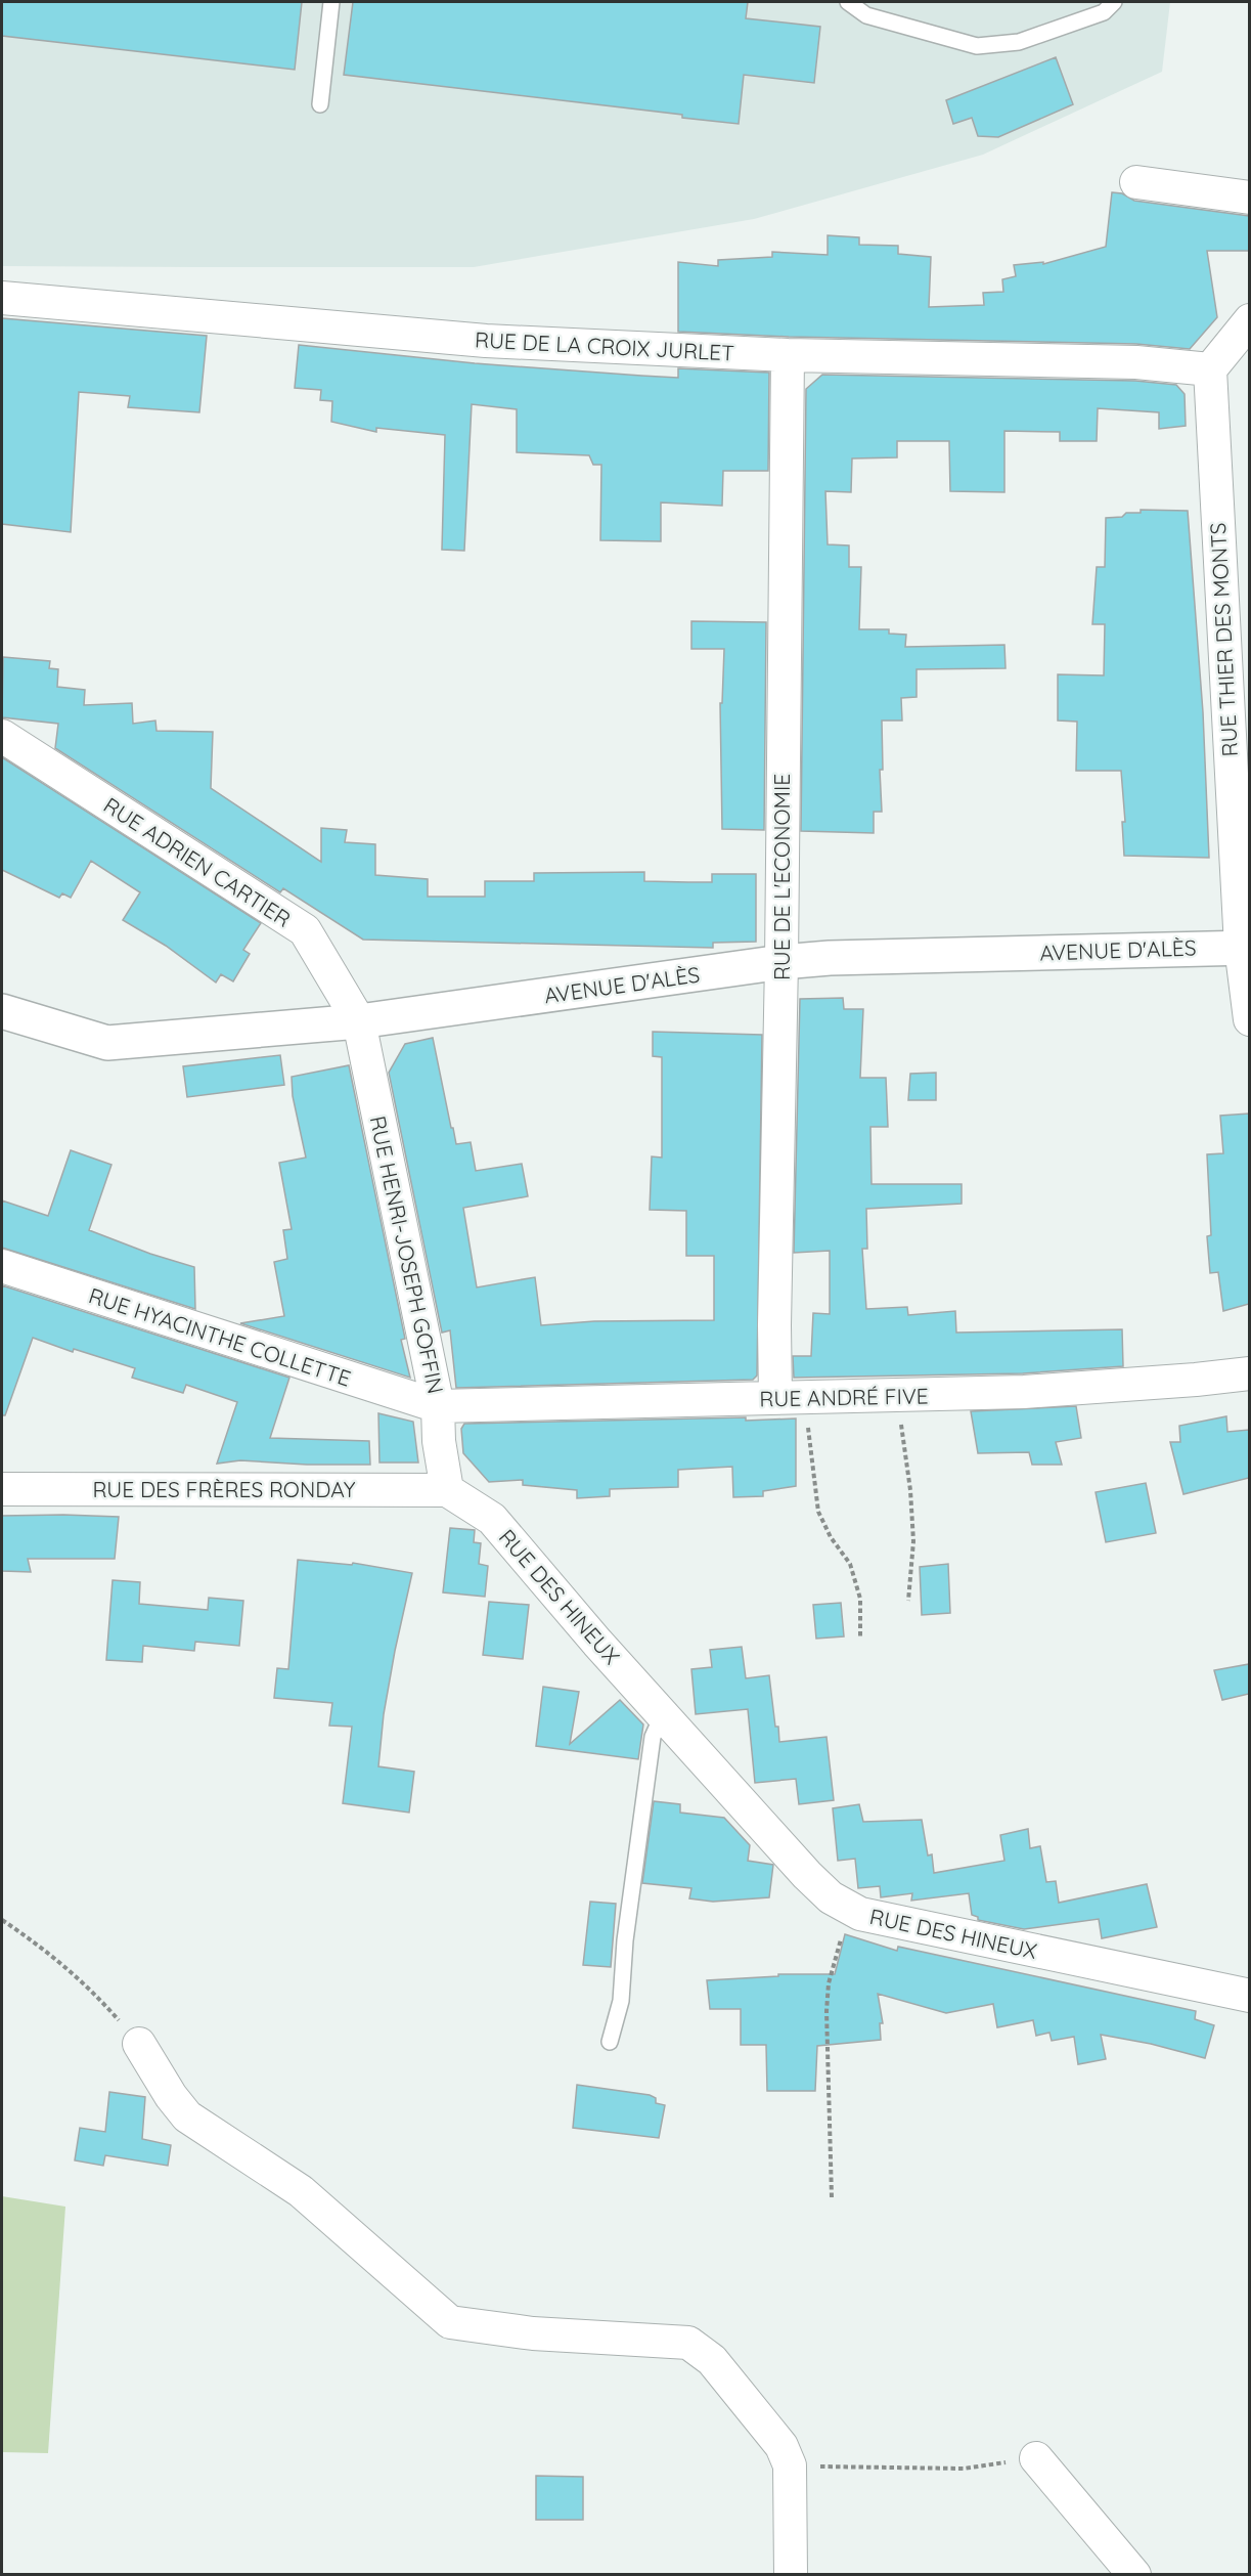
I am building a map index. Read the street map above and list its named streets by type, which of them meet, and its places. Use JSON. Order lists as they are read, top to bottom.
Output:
{
  "streets": {
    "street": [
      "RUE DE LA CROIX JURLET",
      "RUE THIER DES MONTS",
      "RUE ADRIEN CARTIER",
      "RUE DE L'ECONOMIE",
      "AVENUE D'ALÈS",
      "RUE HENRI-JOSEPH GOFFIN",
      "RUE HYACINTHE COLLETTE",
      "RUE ANDRÉ FIVE",
      "RUE DES FRÈRES RONDAY",
      "RUE DES HINEUX"
    ]
  },
  "crossings": [
    ["RUE DE LA CROIX JURLET", "RUE THIER DES MONTS"],
    ["RUE DE LA CROIX JURLET", "RUE DE L'ECONOMIE"],
    ["RUE THIER DES MONTS", "AVENUE D'ALÈS"],
    ["RUE ADRIEN CARTIER", "AVENUE D'ALÈS"],
    ["RUE ADRIEN CARTIER", "RUE HENRI-JOSEPH GOFFIN"],
    ["RUE DE L'ECONOMIE", "AVENUE D'ALÈS"],
    ["RUE DE L'ECONOMIE", "RUE ANDRÉ FIVE"],
    ["AVENUE D'ALÈS", "RUE HENRI-JOSEPH GOFFIN"],
    ["RUE HENRI-JOSEPH GOFFIN", "RUE HYACINTHE COLLETTE"],
    ["RUE HENRI-JOSEPH GOFFIN", "RUE ANDRÉ FIVE"],
    ["RUE HENRI-JOSEPH GOFFIN", "RUE DES FRÈRES RONDAY"],
    ["RUE HENRI-JOSEPH GOFFIN", "RUE DES HINEUX"],
    ["RUE HYACINTHE COLLETTE", "RUE ANDRÉ FIVE"],
    ["RUE DES FRÈRES RONDAY", "RUE DES HINEUX"]
  ]
}
